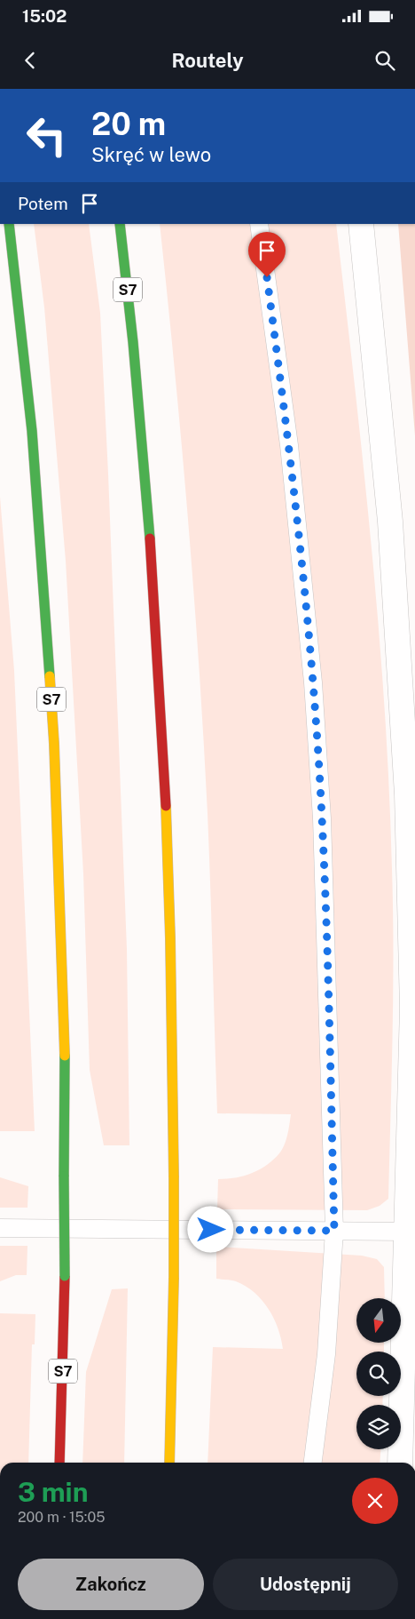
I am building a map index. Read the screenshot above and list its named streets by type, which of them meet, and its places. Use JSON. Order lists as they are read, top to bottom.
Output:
{
  "streets": {
    "highway": ["S7"]
  },
  "north": "bottom",
  "page": {
    "status": "15:02",
    "header": "Routely",
    "turn": ["20 m", "Skręć w lewo"],
    "then": "Potem",
    "heading": ["3 min", "200 m · 15:05"],
    "buttons": ["Zakończ", "Udostępnij"]
  }
}
